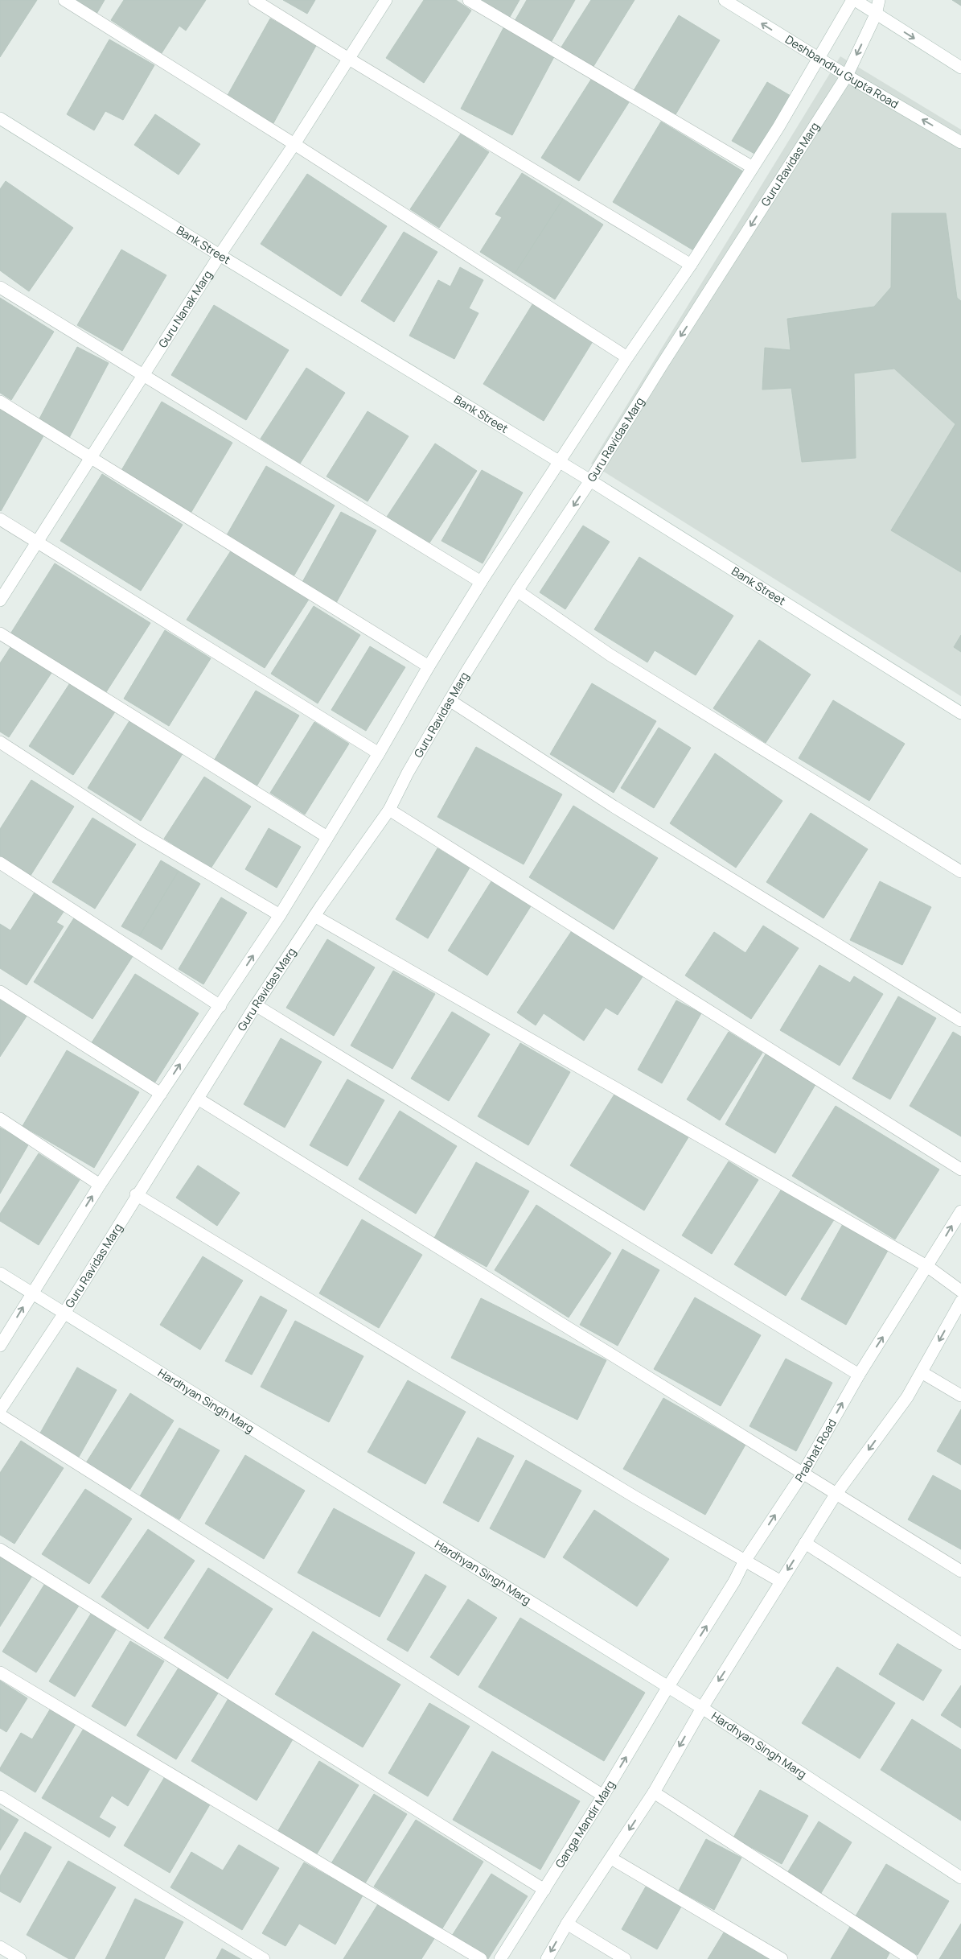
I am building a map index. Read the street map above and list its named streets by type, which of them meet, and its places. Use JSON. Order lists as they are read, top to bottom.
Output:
{
  "streets": {
    "street": [
      "Deshbandhu Gupta Road",
      "Guru Ravidas Marg",
      "Bank Street",
      "Guru Nanak Marg",
      "Hardhyan Singh Marg",
      "Prabhat Road",
      "Ganga Mandir Marg"
    ]
  },
  "crossings": [
    ["Deshbandhu Gupta Road", "Guru Ravidas Marg"],
    ["Guru Ravidas Marg", "Bank Street"],
    ["Guru Ravidas Marg", "Hardhyan Singh Marg"],
    ["Bank Street", "Guru Nanak Marg"],
    ["Hardhyan Singh Marg", "Prabhat Road"],
    ["Hardhyan Singh Marg", "Ganga Mandir Marg"],
    ["Prabhat Road", "Ganga Mandir Marg"]
  ]
}
